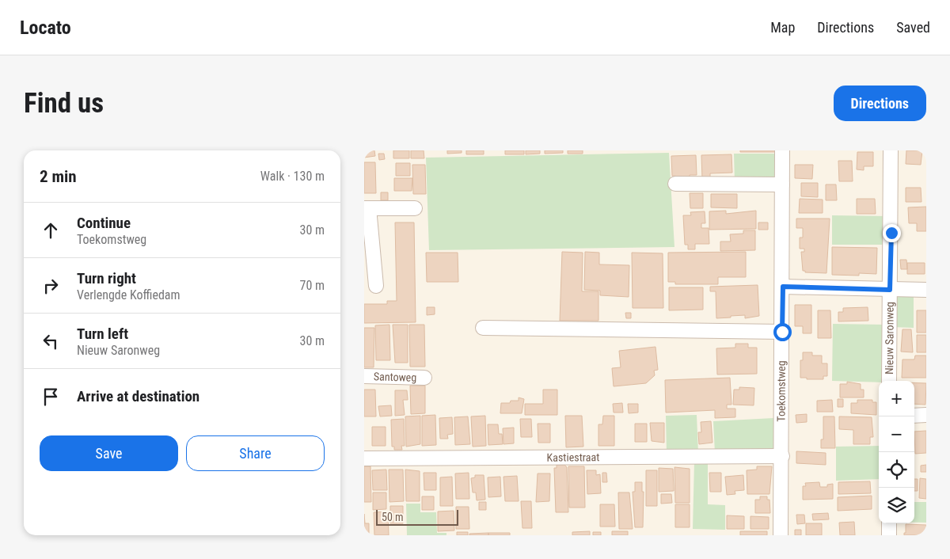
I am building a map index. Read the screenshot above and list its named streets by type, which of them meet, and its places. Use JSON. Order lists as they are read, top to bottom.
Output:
{
  "streets": {
    "street": [
      "Nieuw Saronweg",
      "Santoweg",
      "Toekomstweg",
      "Kastiestraat"
    ]
  },
  "crossings": [
    ["Toekomstweg", "Kastiestraat"]
  ],
  "scale_bar": "50 m",
  "page": {
    "header": "Locato",
    "nav": ["Map", "Directions", "Saved"],
    "buttons": [
      "Directions",
      ["Save", "Share"]
    ],
    "title": "Find us",
    "heading": ["2 min", "Walk · 130 m"],
    "list": [
      ["Continue", "Toekomstweg", "30 m"],
      ["Turn right", "Verlengde Koffiedam", "70 m"],
      ["Turn left", "Nieuw Saronweg", "30 m"],
      "Arrive at destination"
    ],
    "map_buttons": ["+", "−"],
    "scale": "50 m"
  }
}
